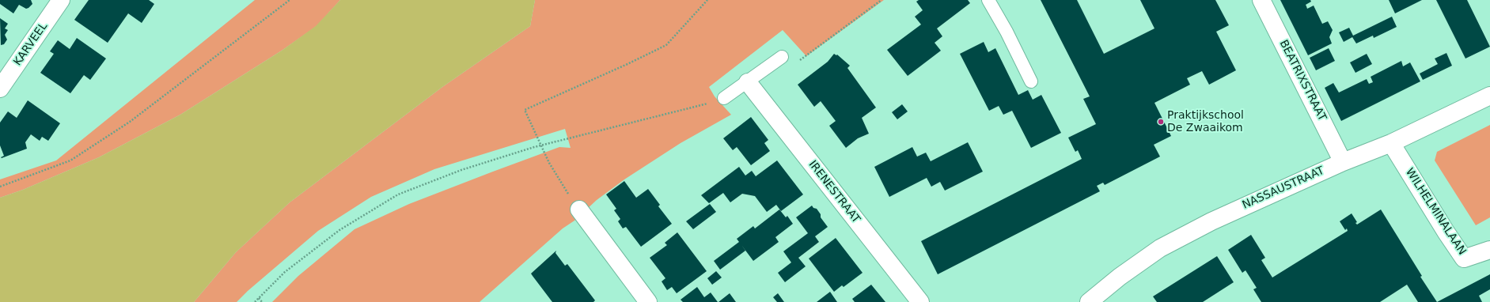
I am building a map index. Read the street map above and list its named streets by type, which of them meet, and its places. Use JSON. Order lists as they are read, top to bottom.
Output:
{
  "streets": {
    "street": [
      "KARVEEL",
      "BEATRIXSTRAAT",
      "NASSAUSTRAAT",
      "IRENESTRAAT",
      "WILHELMINALAAN"
    ]
  },
  "crossings": [
    ["BEATRIXSTRAAT", "NASSAUSTRAAT"],
    ["NASSAUSTRAAT", "WILHELMINALAAN"]
  ],
  "places": ["Praktijkschool De Zwaaikom"]
}
